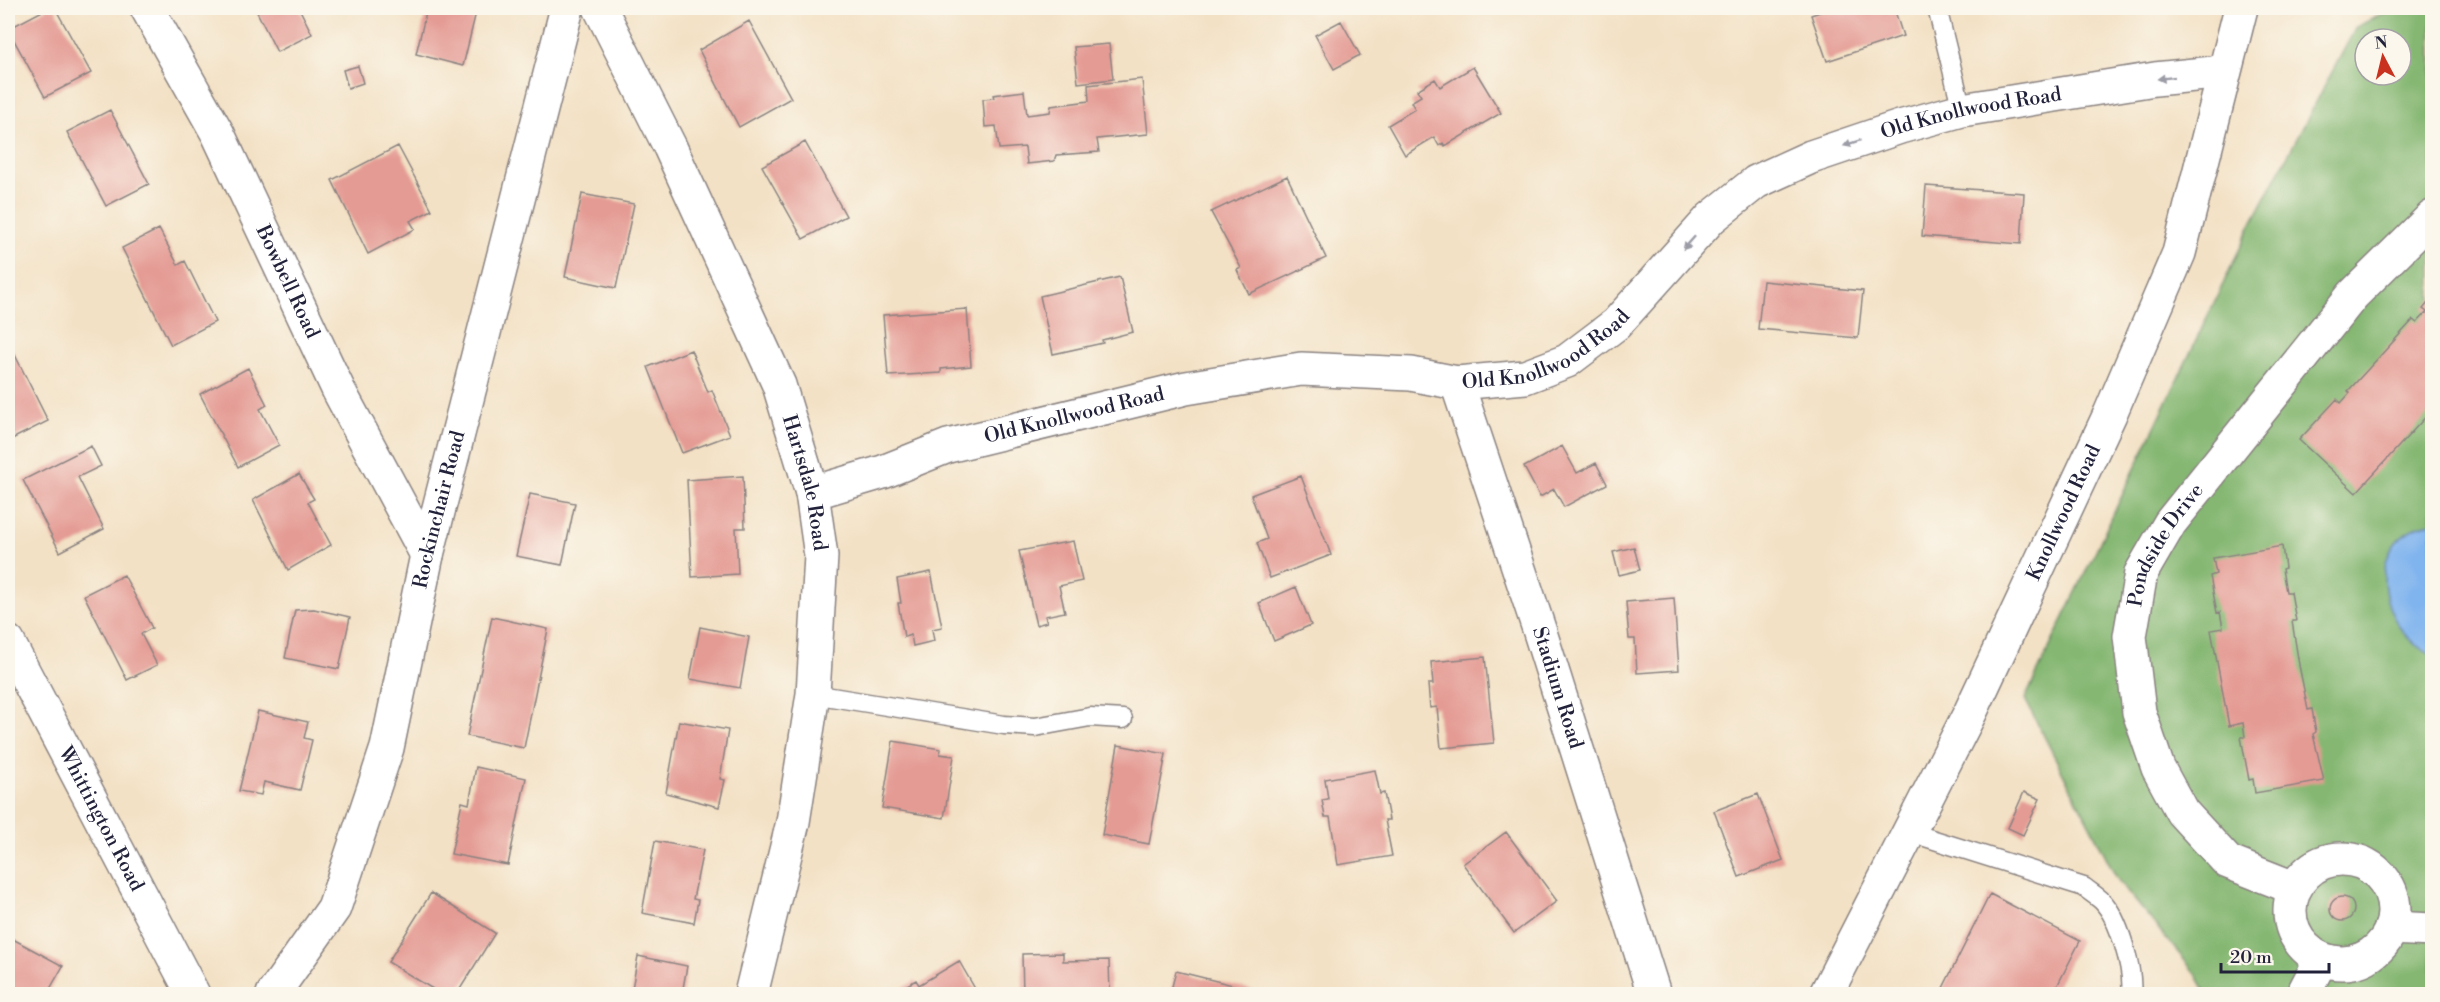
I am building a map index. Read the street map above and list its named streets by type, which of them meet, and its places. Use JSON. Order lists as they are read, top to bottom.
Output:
{
  "streets": {
    "street": [
      "Old Knollwood Road",
      "Bowbell Road",
      "Hartsdale Road",
      "Rockinchair Road",
      "Knollwood Road",
      "Pondside Drive",
      "Stadium Road",
      "Whittington Road"
    ]
  },
  "crossings": [
    ["Old Knollwood Road", "Hartsdale Road"],
    ["Old Knollwood Road", "Knollwood Road"],
    ["Old Knollwood Road", "Stadium Road"],
    ["Bowbell Road", "Rockinchair Road"]
  ],
  "one_way": ["Old Knollwood Road"],
  "scale_bar": "20 m",
  "north": "top"
}
